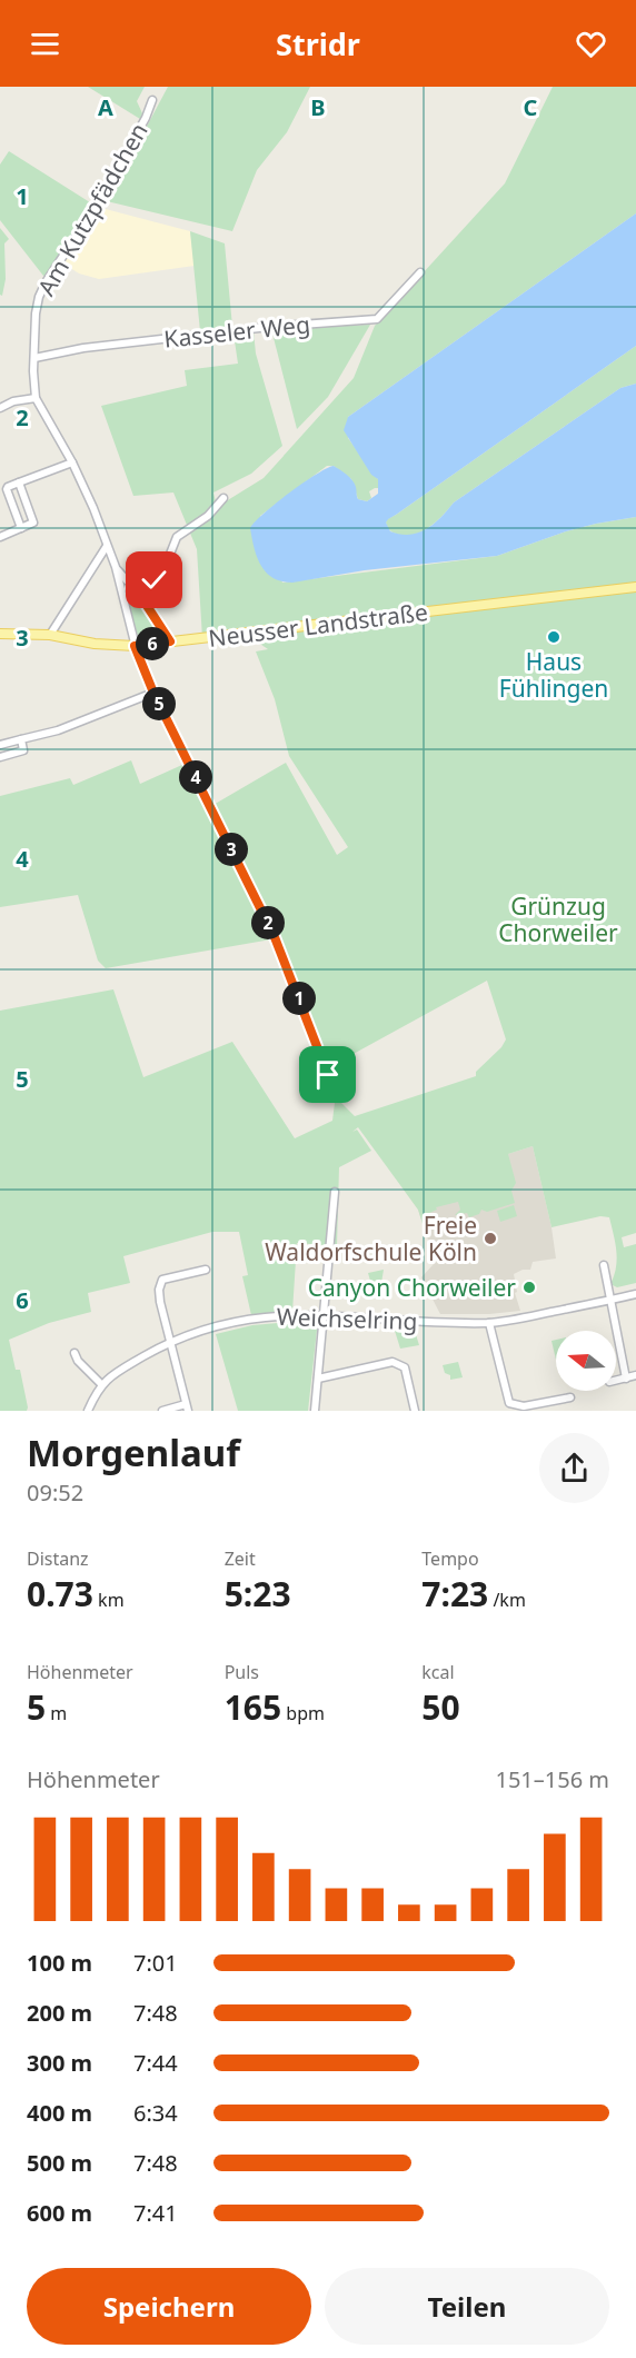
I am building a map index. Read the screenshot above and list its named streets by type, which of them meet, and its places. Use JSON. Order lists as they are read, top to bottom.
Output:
{
  "streets": {
    "main road": ["Neusser Landstraße"],
    "street": ["Am Kutzpfädchen", "Kasseler Weg", "Weichselring"]
  },
  "crossings": [
    ["Am Kutzpfädchen", "Kasseler Weg"]
  ],
  "parks": ["Grünzug Chorweiler"],
  "places": ["Haus Fühlingen", "Freie Waldorfschule Köln", "Canyon Chorweiler"],
  "north": "left",
  "page": {
    "header": "Stridr",
    "pins": [
      "6",
      "5",
      "4",
      "3",
      "2",
      "1"
    ],
    "heading": ["Morgenlauf", "09:52"],
    "stats": [
      ["Distanz", "0.73 km"],
      ["Zeit", "5:23"],
      ["Tempo", "7:23 /km"],
      ["Höhenmeter", "5 m"],
      ["Puls", "165 bpm"],
      ["kcal", "50"]
    ],
    "chart": ["Höhenmeter", "151–156 m"],
    "list": [
      {
        "name": "100 m",
        "note": "7:01"
      },
      {
        "name": "200 m",
        "note": "7:48"
      },
      {
        "name": "300 m",
        "note": "7:44"
      },
      {
        "name": "400 m",
        "note": "6:34"
      },
      {
        "name": "500 m",
        "note": "7:48"
      },
      {
        "name": "600 m",
        "note": "7:41"
      }
    ],
    "buttons": ["Speichern", "Teilen"]
  },
  "grid": {
    "columns": ["A", "B", "C"],
    "rows": [
      "1",
      "2",
      "3",
      "4",
      "5",
      "6"
    ]
  }
}
